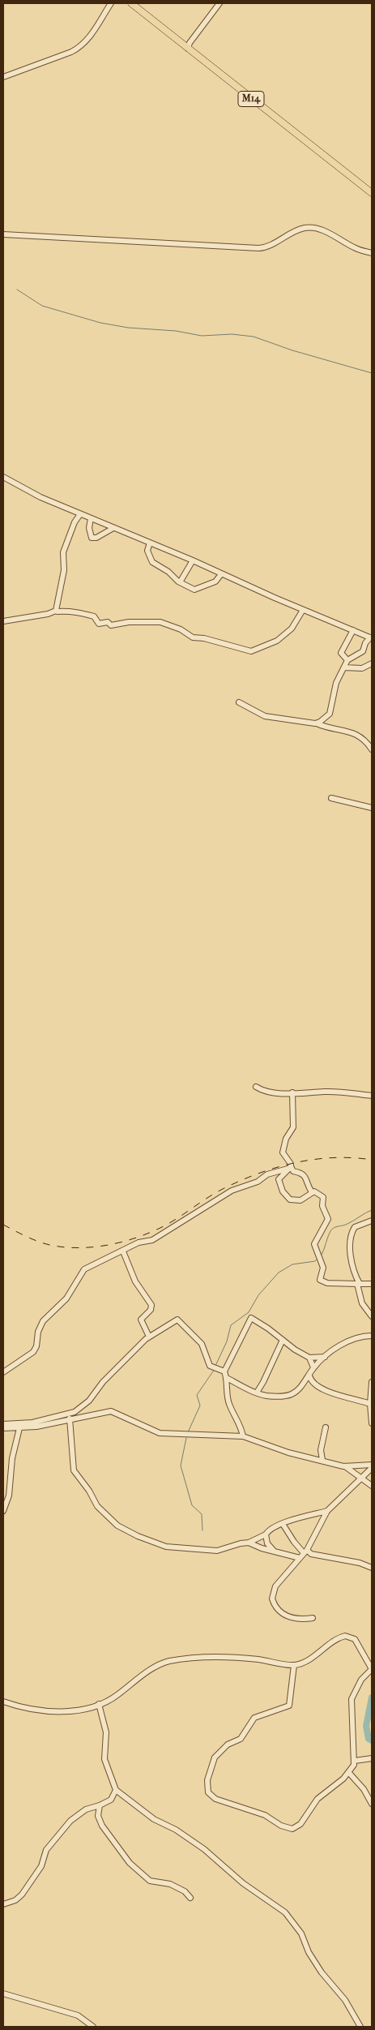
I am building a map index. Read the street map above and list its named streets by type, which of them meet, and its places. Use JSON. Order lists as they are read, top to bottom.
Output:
{
  "streets": {
    "main road": ["M14"]
  }
}
